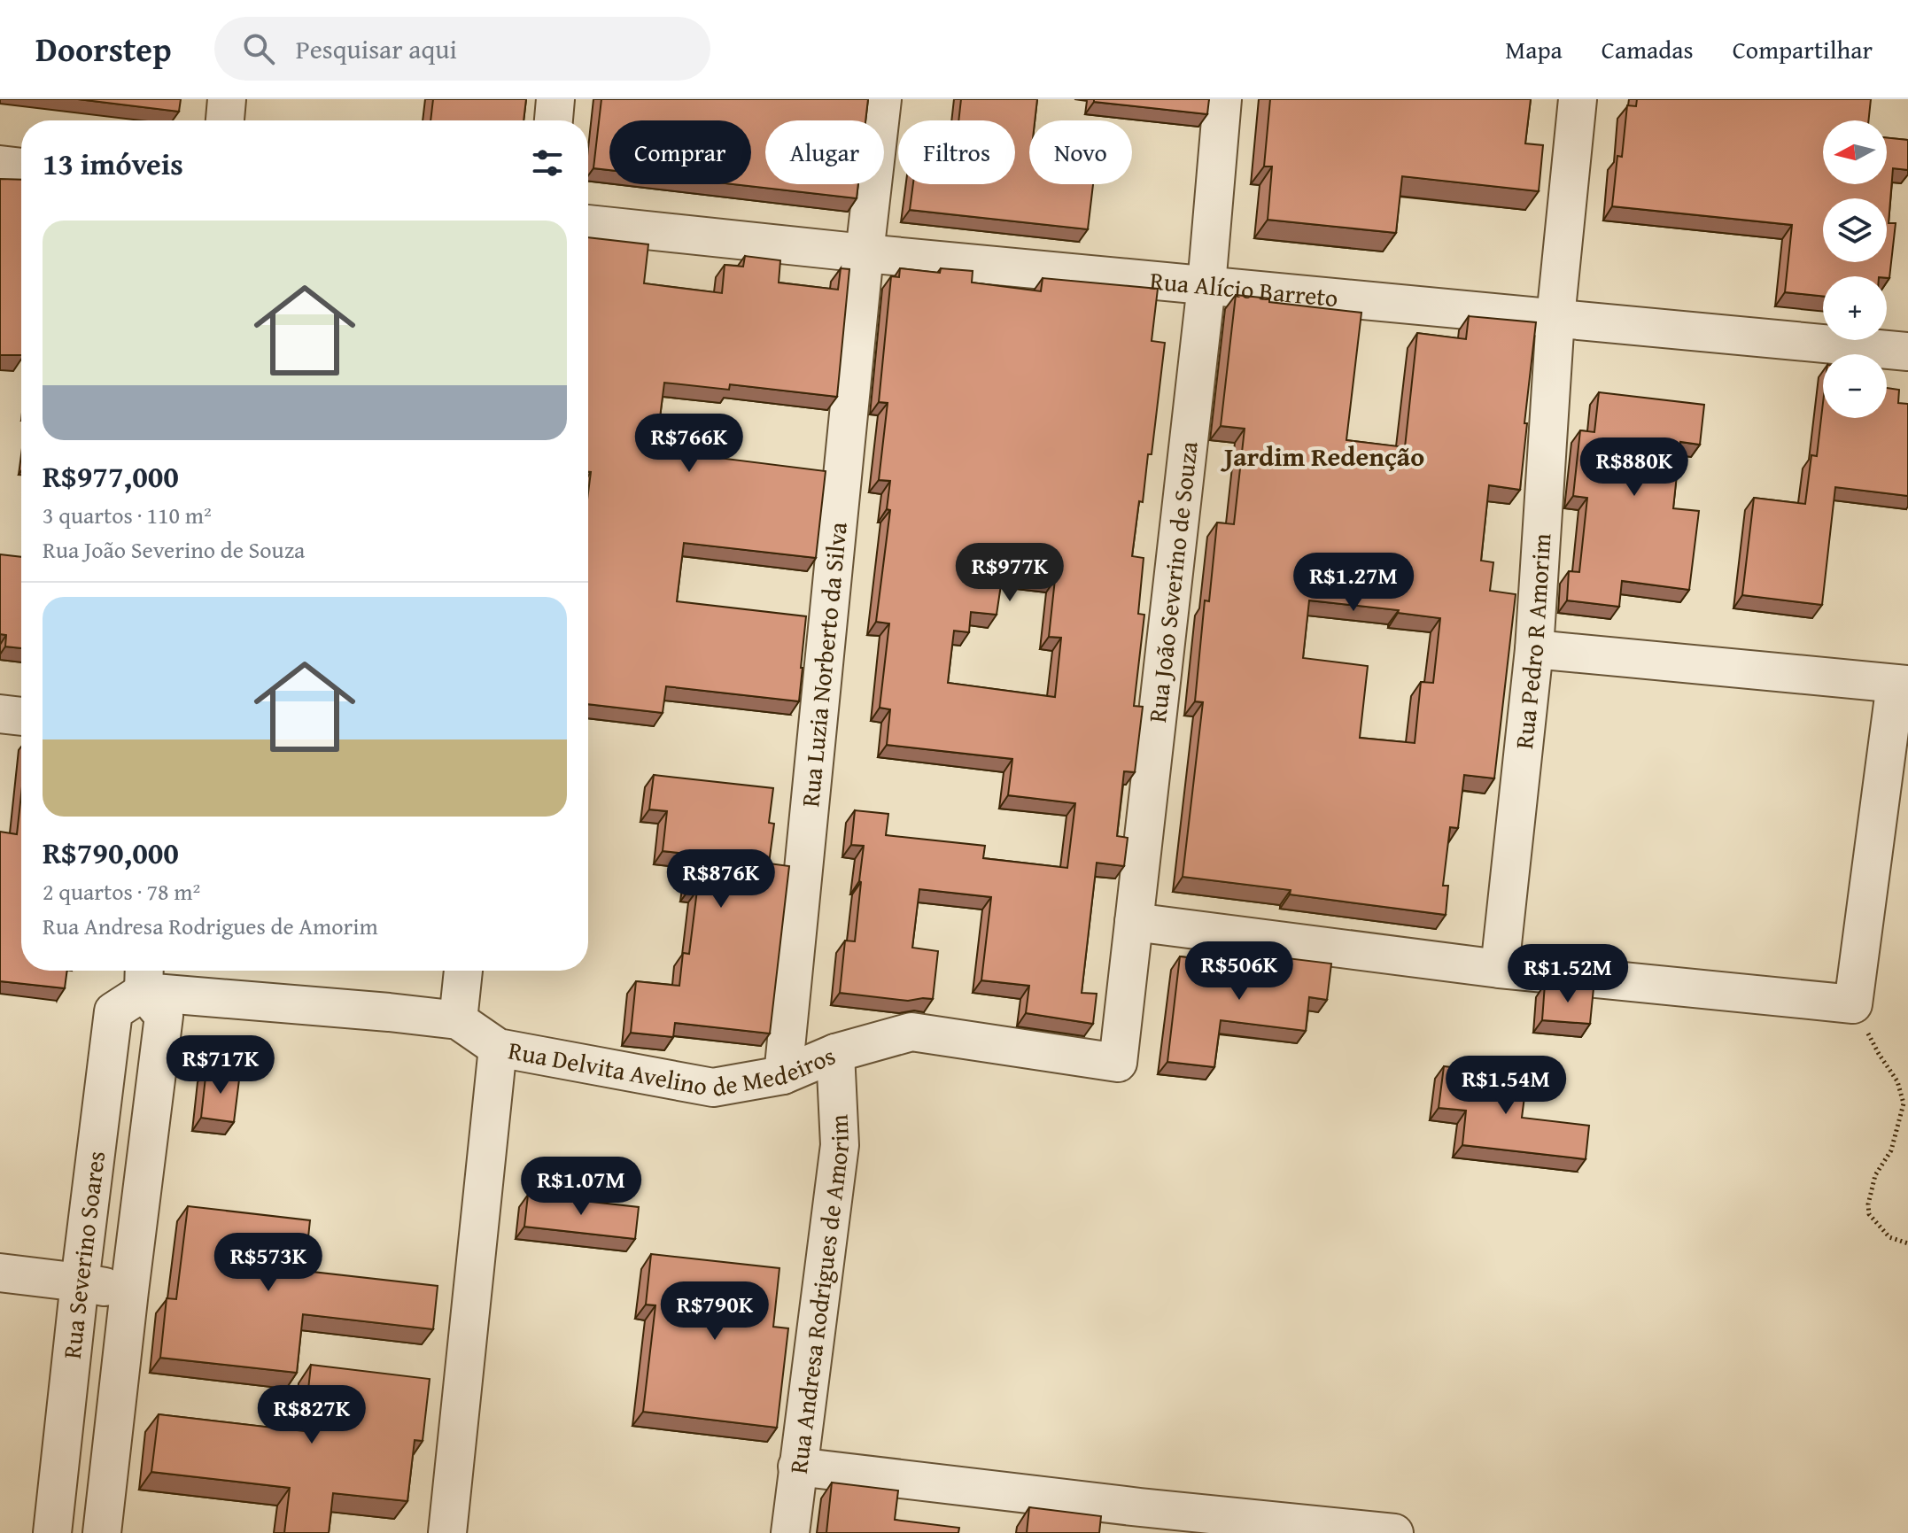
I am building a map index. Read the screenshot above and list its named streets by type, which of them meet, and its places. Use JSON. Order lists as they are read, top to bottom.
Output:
{
  "streets": {
    "street": [
      "Rua Alício Barreto",
      "Rua João Severino de Souza",
      "Rua Pedro R Amorim",
      "Rua Luzia Norberto da Silva",
      "Rua Delvita Avelino de Medeiros",
      "Rua Severino Soares",
      "Rua Andresa Rodrigues de Amorim"
    ]
  },
  "crossings": [
    ["Rua Alício Barreto", "Rua João Severino de Souza"],
    ["Rua Alício Barreto", "Rua Pedro R Amorim"],
    ["Rua Alício Barreto", "Rua Luzia Norberto da Silva"],
    ["Rua João Severino de Souza", "Rua Delvita Avelino de Medeiros"],
    ["Rua Luzia Norberto da Silva", "Rua Delvita Avelino de Medeiros"],
    ["Rua Delvita Avelino de Medeiros", "Rua Severino Soares"],
    ["Rua Delvita Avelino de Medeiros", "Rua Andresa Rodrigues de Amorim"]
  ],
  "districts": ["Jardim Redenção"],
  "north": "left",
  "page": {
    "header": "Doorstep",
    "search": "Pesquisar aqui",
    "nav": ["Mapa", "Camadas", "Compartilhar"],
    "map_buttons": ["+", "−"],
    "chip": [
      "Comprar",
      "Alugar",
      "Filtros",
      "Novo"
    ],
    "heading": "13 imóveis",
    "list": [
      {
        "name": "R$977,000",
        "note": "3 quartos · 110 m² · Rua João Severino de Souza"
      },
      {
        "name": "R$790,000",
        "note": "2 quartos · 78 m² · Rua Andresa Rodrigues de Amorim"
      }
    ],
    "price": [
      "R$766K",
      "R$880K",
      "R$977K",
      "R$1.27M",
      "R$876K",
      "R$506K",
      "R$1.52M",
      "R$717K",
      "R$1.54M",
      "R$1.07M",
      "R$573K",
      "R$790K",
      "R$827K"
    ]
  }
}
